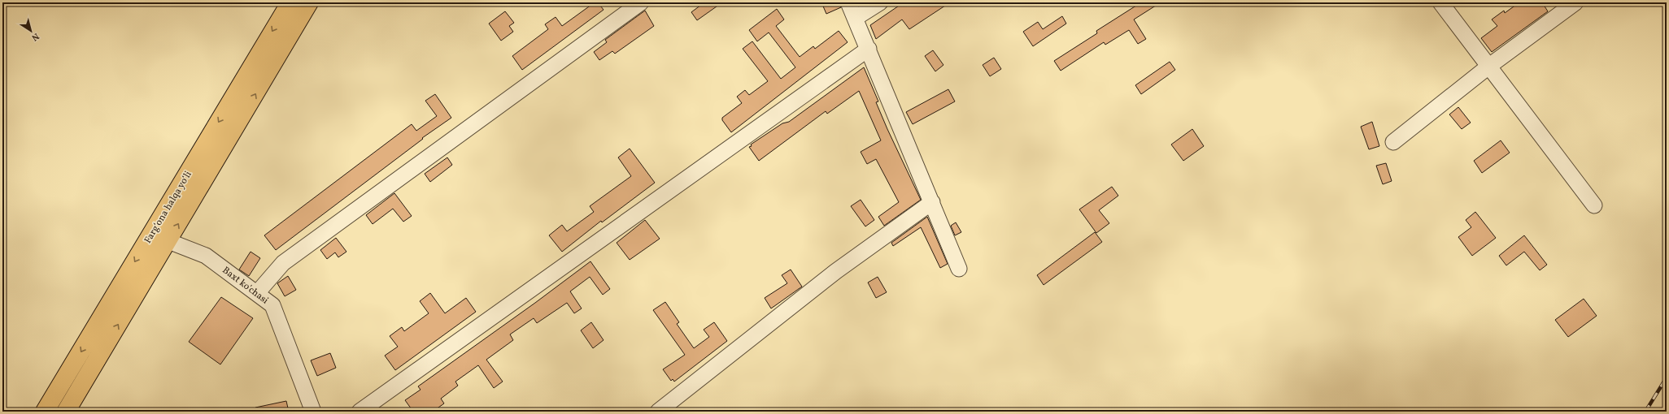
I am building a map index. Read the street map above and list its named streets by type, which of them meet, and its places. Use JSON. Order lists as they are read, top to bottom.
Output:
{
  "streets": {
    "highway": ["Farg‘ona halqa yo‘li"],
    "street": ["Baxt ko'chasi"]
  },
  "crossings": [
    ["Farg‘ona halqa yo‘li", "Baxt ko'chasi"]
  ],
  "north": "bottom right"
}
